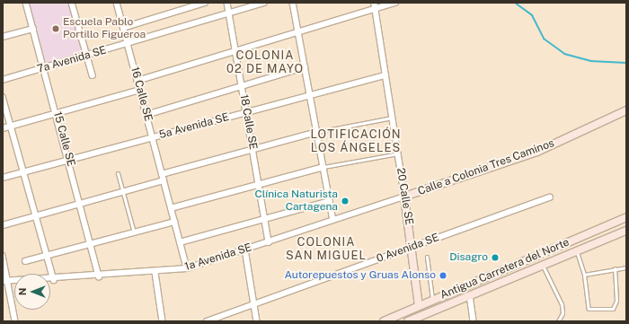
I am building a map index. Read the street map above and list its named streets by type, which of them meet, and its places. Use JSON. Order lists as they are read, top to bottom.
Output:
{
  "streets": {
    "main road": ["Calle a Colonia Tres Caminos", "20 Calle SE", "Antigua Carretera del Norte"],
    "street": [
      "7a Avenida SE",
      "16 Calle SE",
      "18 Calle SE",
      "5a Avenida SE",
      "15 Calle SE",
      "0 Avenida SE",
      "1a Avenida SE"
    ]
  },
  "crossings": [
    ["7a Avenida SE", "16 Calle SE"],
    ["7a Avenida SE", "18 Calle SE"],
    ["7a Avenida SE", "15 Calle SE"],
    ["16 Calle SE", "5a Avenida SE"],
    ["16 Calle SE", "1a Avenida SE"],
    ["18 Calle SE", "5a Avenida SE"],
    ["18 Calle SE", "1a Avenida SE"],
    ["5a Avenida SE", "15 Calle SE"],
    ["5a Avenida SE", "20 Calle SE"],
    ["15 Calle SE", "1a Avenida SE"],
    ["Calle a Colonia Tres Caminos", "20 Calle SE"],
    ["Calle a Colonia Tres Caminos", "1a Avenida SE"],
    ["20 Calle SE", "0 Avenida SE"],
    ["20 Calle SE", "1a Avenida SE"],
    ["20 Calle SE", "Antigua Carretera del Norte"]
  ],
  "districts": ["COLONIA 02 DE MAYO", "LOTIFICACIÓN LOS ÁNGELES", "COLONIA SAN MIGUEL"],
  "places": [
    "Escuela Pablo Portillo Figueroa",
    "Clínica Naturista Cartagena",
    "Disagro",
    "Autorepuestos y Gruas Alonso"
  ],
  "north": "left"
}
